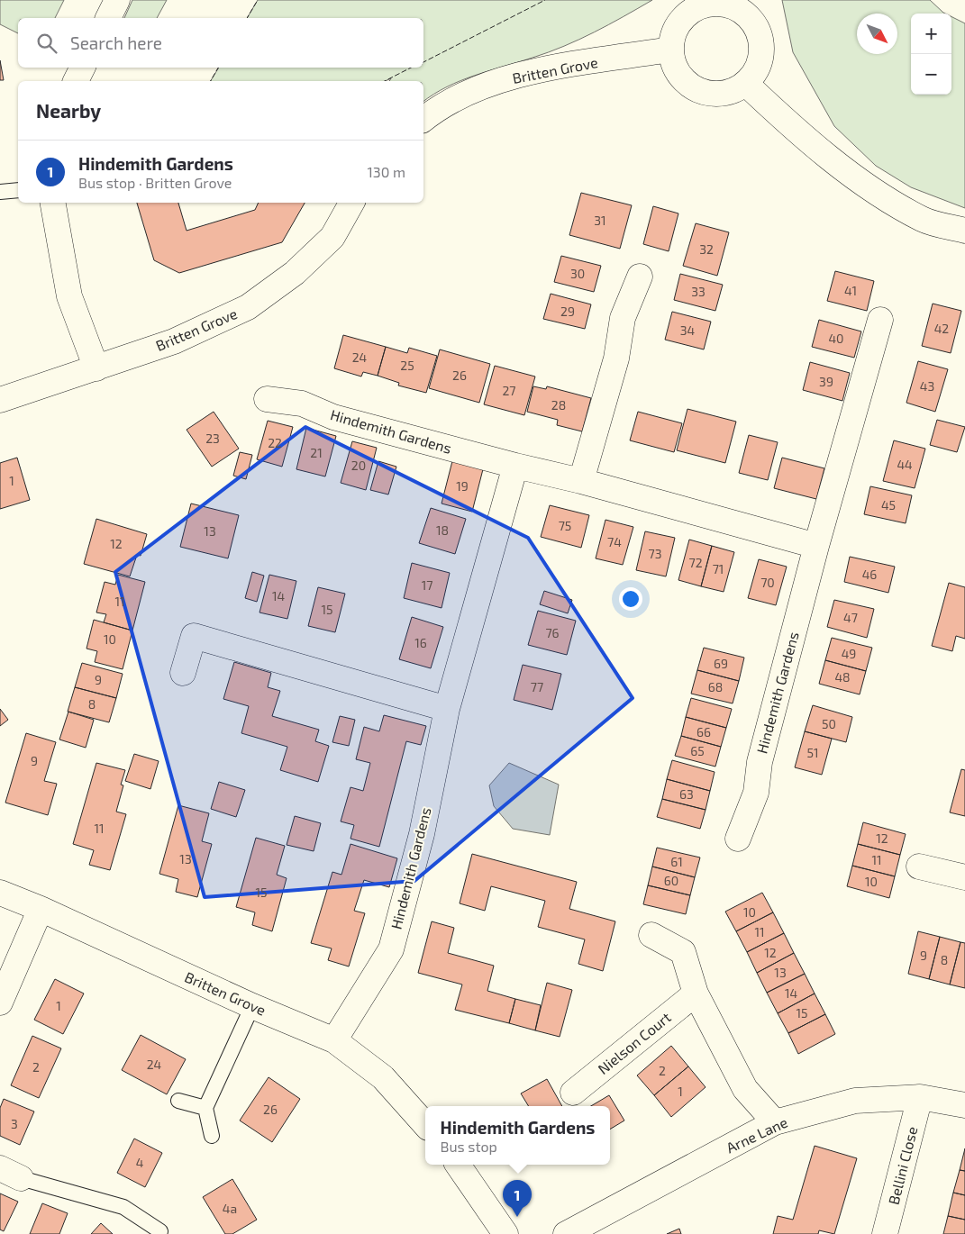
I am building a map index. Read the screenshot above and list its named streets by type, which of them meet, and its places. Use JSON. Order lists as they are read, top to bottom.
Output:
{
  "streets": {
    "street": [
      "Britten Grove",
      "Hindemith Gardens",
      "Nielson Court",
      "Arne Lane",
      "Bellini Close"
    ]
  },
  "crossings": [
    ["Britten Grove", "Hindemith Gardens"],
    ["Arne Lane", "Bellini Close"]
  ],
  "house_numbers": [
    "31",
    "32",
    "30",
    "41",
    "33",
    "29",
    "42",
    "34",
    "40",
    "24",
    "25",
    "26",
    "39",
    "43",
    "27",
    "28",
    "23",
    "22",
    "21",
    "44",
    "20",
    "1",
    "19",
    "45",
    "75",
    "18",
    "13",
    "74",
    "12",
    "73",
    "72",
    "71",
    "46",
    "70",
    "17",
    "14",
    "11",
    "15",
    "47",
    "76",
    "10",
    "16",
    "49",
    "69",
    "48",
    "9",
    "77",
    "68",
    "8",
    "50",
    "66",
    "65",
    "51",
    "9",
    "63",
    "11",
    "12",
    "13",
    "11",
    "61",
    "60",
    "10",
    "15",
    "10",
    "11",
    "12",
    "9",
    "8",
    "13",
    "14",
    "1",
    "15",
    "24",
    "2",
    "2",
    "1",
    "26",
    "3",
    "4",
    "4a"
  ],
  "north": "bottom right",
  "page": {
    "map_buttons": ["+", "−"],
    "search": "Search here",
    "heading": "Nearby",
    "list": [
      {
        "mark": "1",
        "name": "Hindemith Gardens",
        "note": "Bus stop · Britten Grove",
        "value": "130 m"
      }
    ],
    "popup": ["Hindemith Gardens", "Bus stop"],
    "pins": "1"
  }
}
